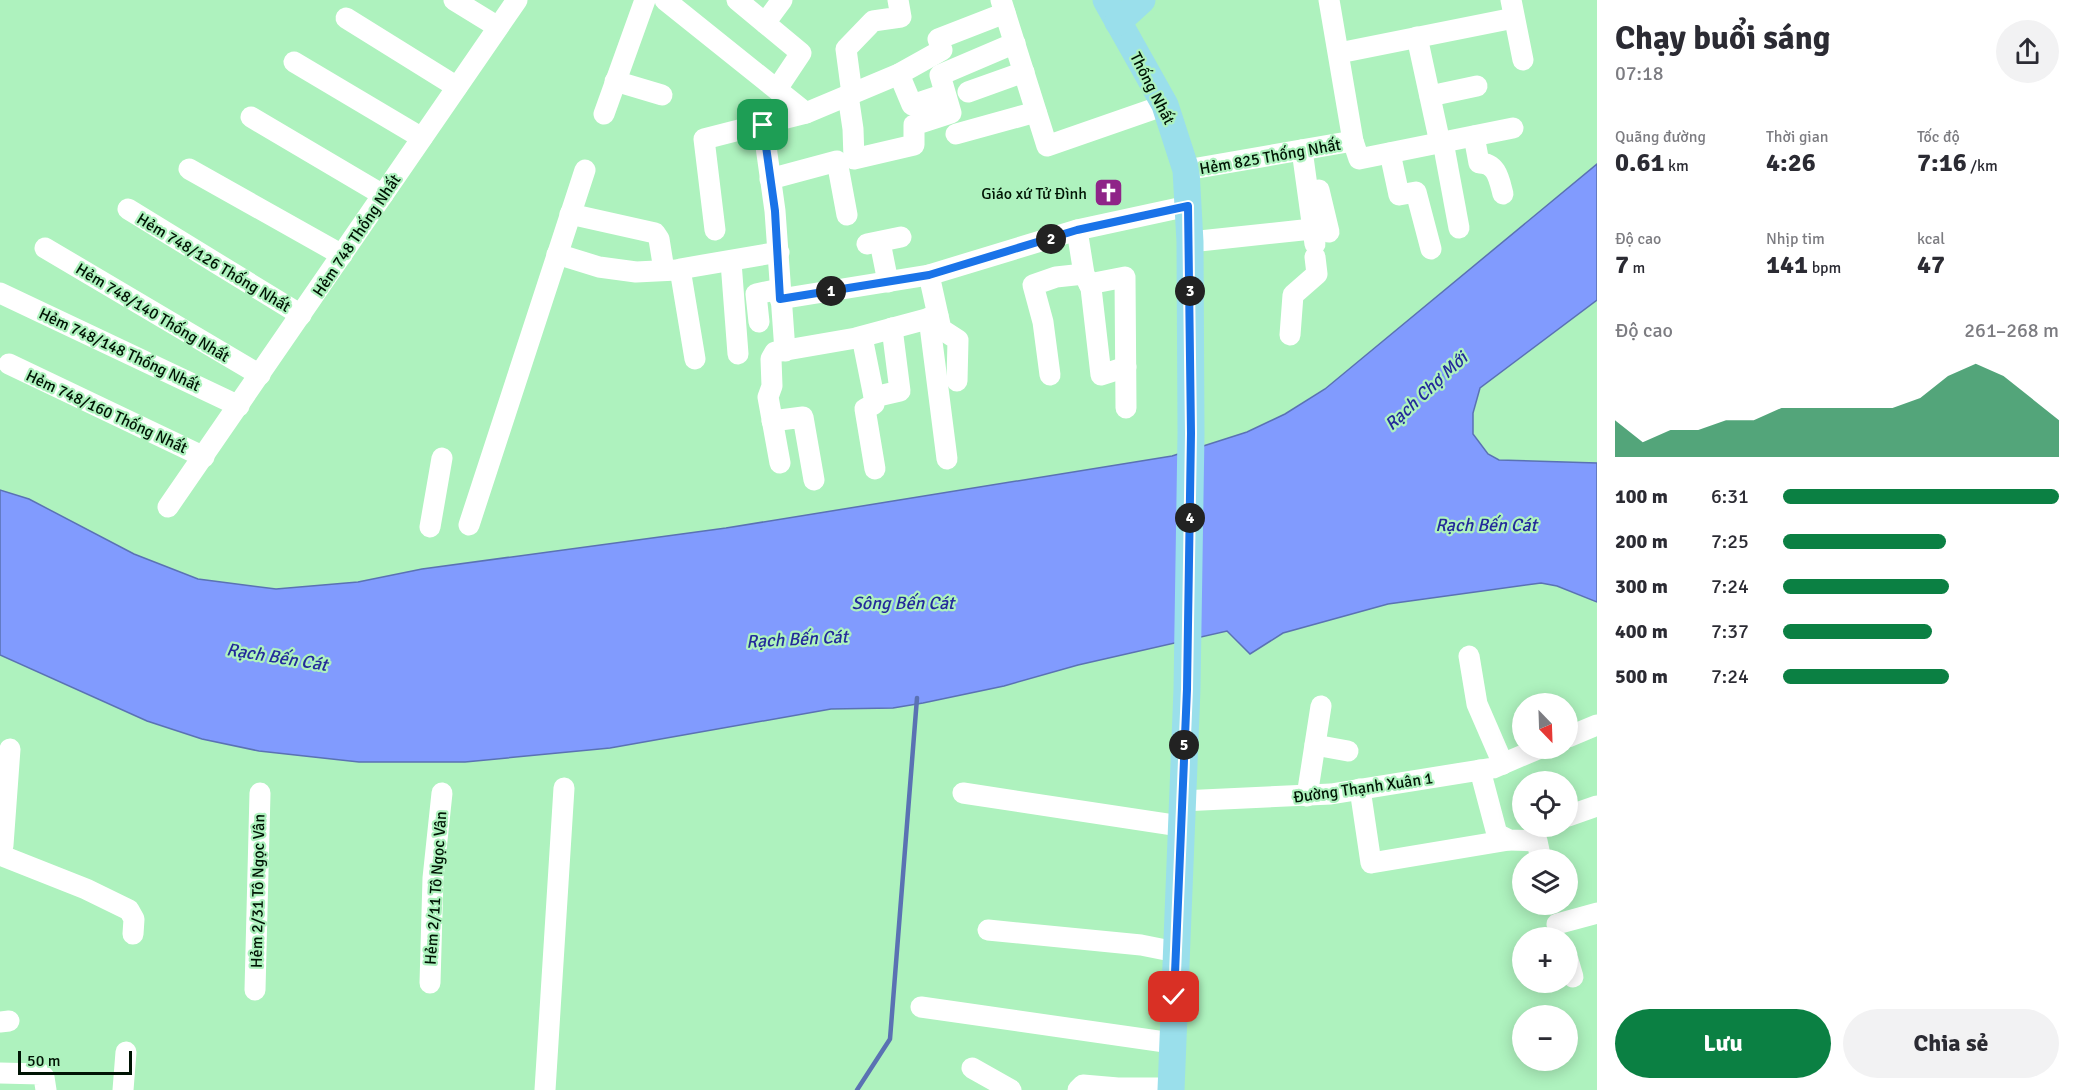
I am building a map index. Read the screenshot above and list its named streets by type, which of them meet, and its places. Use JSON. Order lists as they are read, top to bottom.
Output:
{
  "streets": {
    "main road": ["Thống Nhất"],
    "street": [
      "Hẻm 825 Thống Nhất",
      "Hẻm 748 Thống Nhất",
      "Hẻm 748/126 Thống Nhất",
      "Hẻm 748/140 Thống Nhất",
      "Hẻm 748/148 Thống Nhất",
      "Hẻm 748/160 Thống Nhất",
      "Đường Thạnh Xuân 1",
      "Hẻm 2/11 Tô Ngọc Vân",
      "Hẻm 2/31 Tô Ngọc Vân"
    ]
  },
  "crossings": [
    ["Thống Nhất", "Hẻm 825 Thống Nhất"],
    ["Thống Nhất", "Đường Thạnh Xuân 1"],
    ["Hẻm 748 Thống Nhất", "Hẻm 748/126 Thống Nhất"],
    ["Hẻm 748 Thống Nhất", "Hẻm 748/140 Thống Nhất"],
    ["Hẻm 748 Thống Nhất", "Hẻm 748/148 Thống Nhất"],
    ["Hẻm 748 Thống Nhất", "Hẻm 748/160 Thống Nhất"]
  ],
  "water": ["Rạch Chợ Mới", "Rạch Bến Cát", "Sông Bến Cát"],
  "places": {
    "church": ["Giáo xứ Tử Đình"]
  },
  "scale_bar": "50 m",
  "north": "bottom right",
  "page": {
    "heading": ["Chạy buổi sáng", "07:18"],
    "stats": [
      ["Quãng đường", "0.61 km"],
      ["Thời gian", "4:26"],
      ["Tốc độ", "7:16 /km"],
      ["Độ cao", "7 m"],
      ["Nhịp tim", "141 bpm"],
      ["kcal", "47"]
    ],
    "pins": [
      "2",
      "1",
      "3",
      "4",
      "5"
    ],
    "chart": ["Độ cao", "261–268 m"],
    "list": [
      {
        "name": "100 m",
        "note": "6:31"
      },
      {
        "name": "200 m",
        "note": "7:25"
      },
      {
        "name": "300 m",
        "note": "7:24"
      },
      {
        "name": "400 m",
        "note": "7:37"
      },
      {
        "name": "500 m",
        "note": "7:24"
      }
    ],
    "map_buttons": ["+", "−"],
    "buttons": ["Lưu", "Chia sẻ"],
    "scale": "50 m"
  }
}
